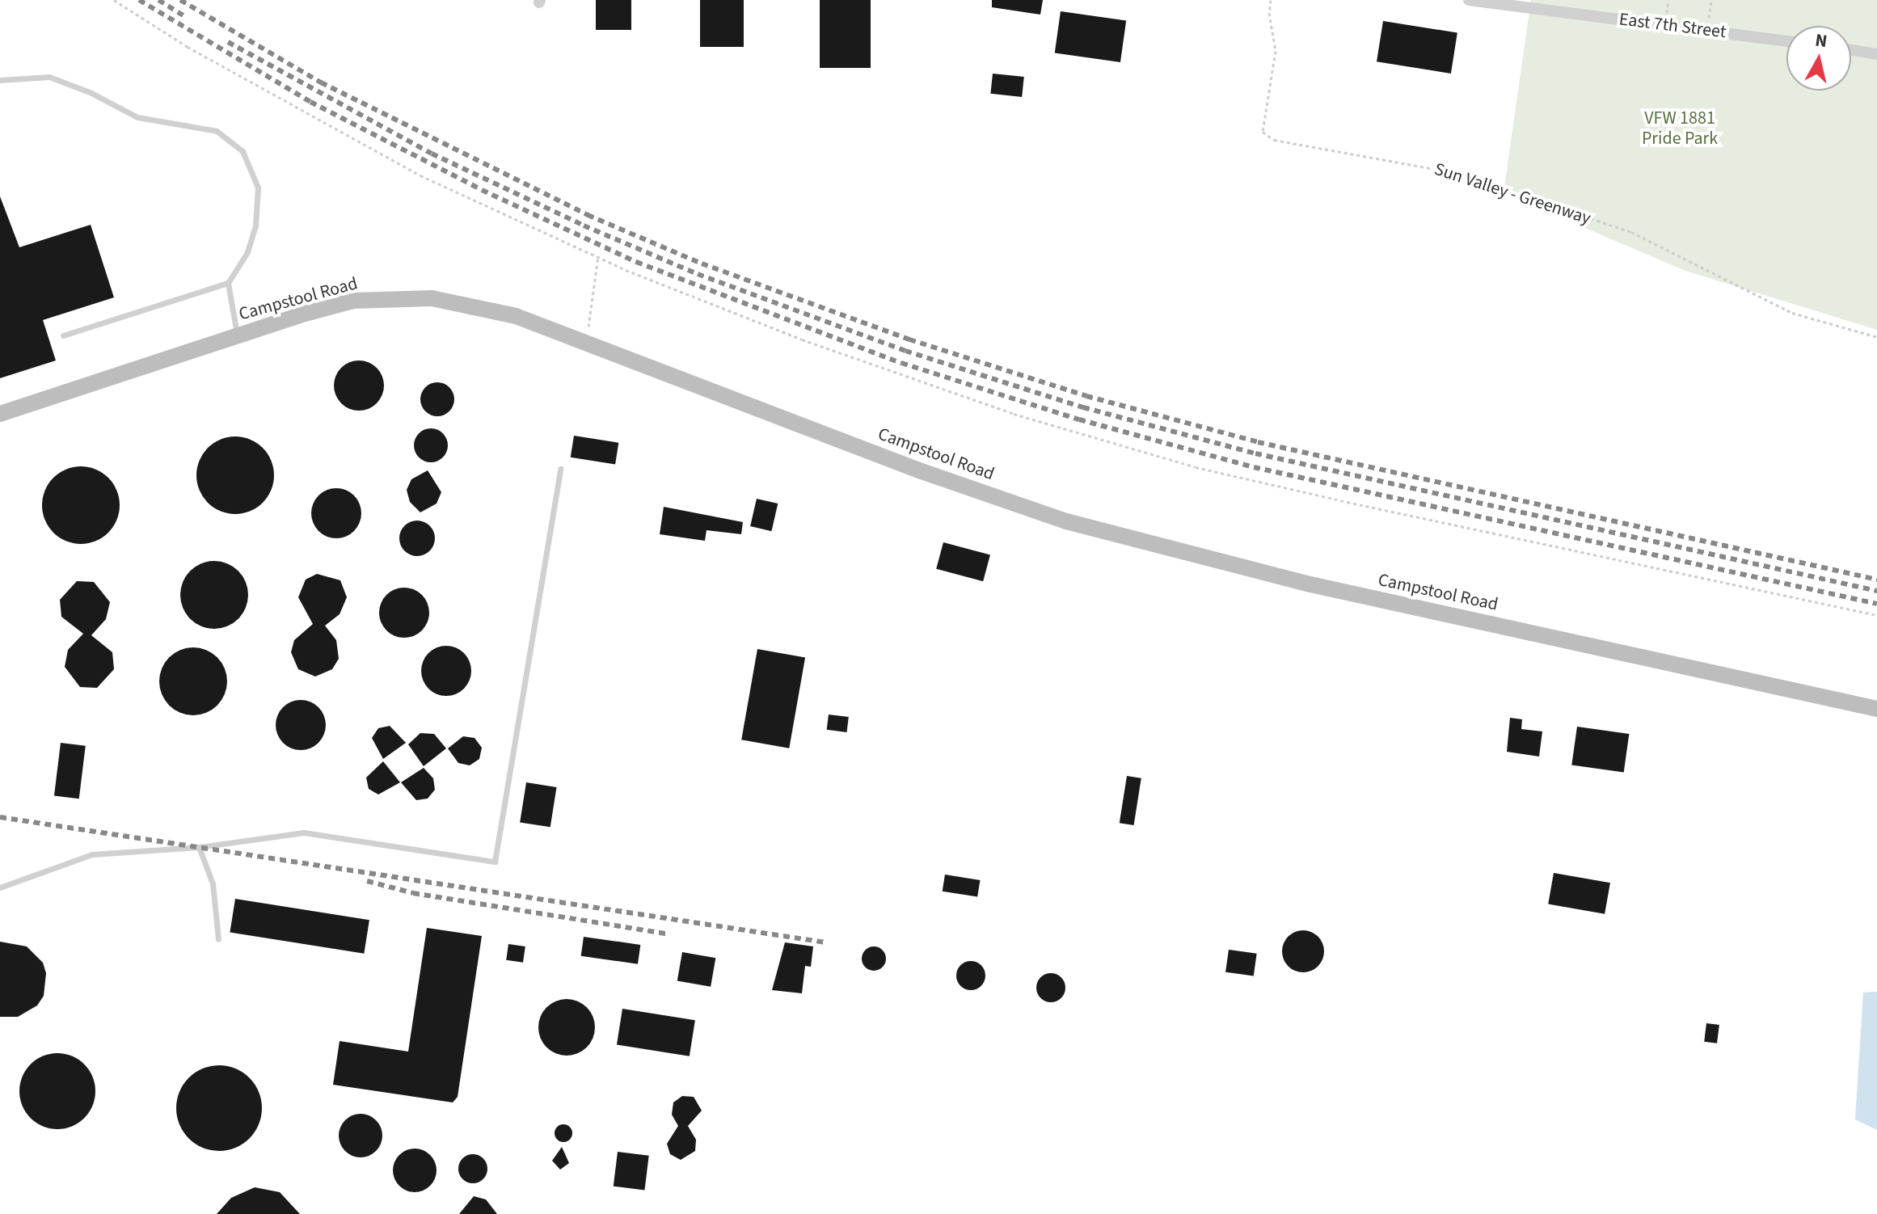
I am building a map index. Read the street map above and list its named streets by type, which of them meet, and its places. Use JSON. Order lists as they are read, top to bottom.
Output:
{
  "streets": {
    "main road": ["Campstool Road"],
    "street": ["East 7th Street"],
    "path": ["Sun Valley - Greenway"]
  },
  "parks": ["VFW 1881 Pride Park"],
  "north": "top"
}
